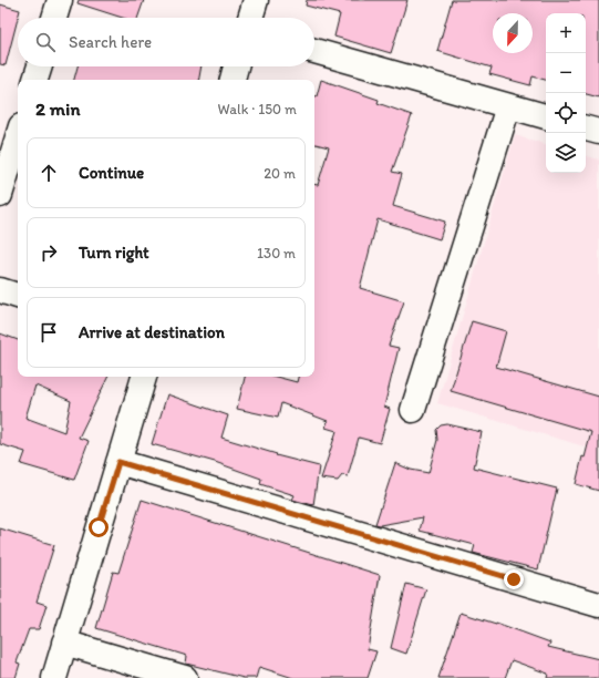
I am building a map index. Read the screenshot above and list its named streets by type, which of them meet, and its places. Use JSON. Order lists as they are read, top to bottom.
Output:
{
  "north": "bottom",
  "page": {
    "map_buttons": ["+", "−"],
    "search": "Search here",
    "heading": ["2 min", "Walk · 150 m"],
    "list": [
      ["Continue", "20 m"],
      ["Turn right", "130 m"],
      "Arrive at destination"
    ]
  }
}
